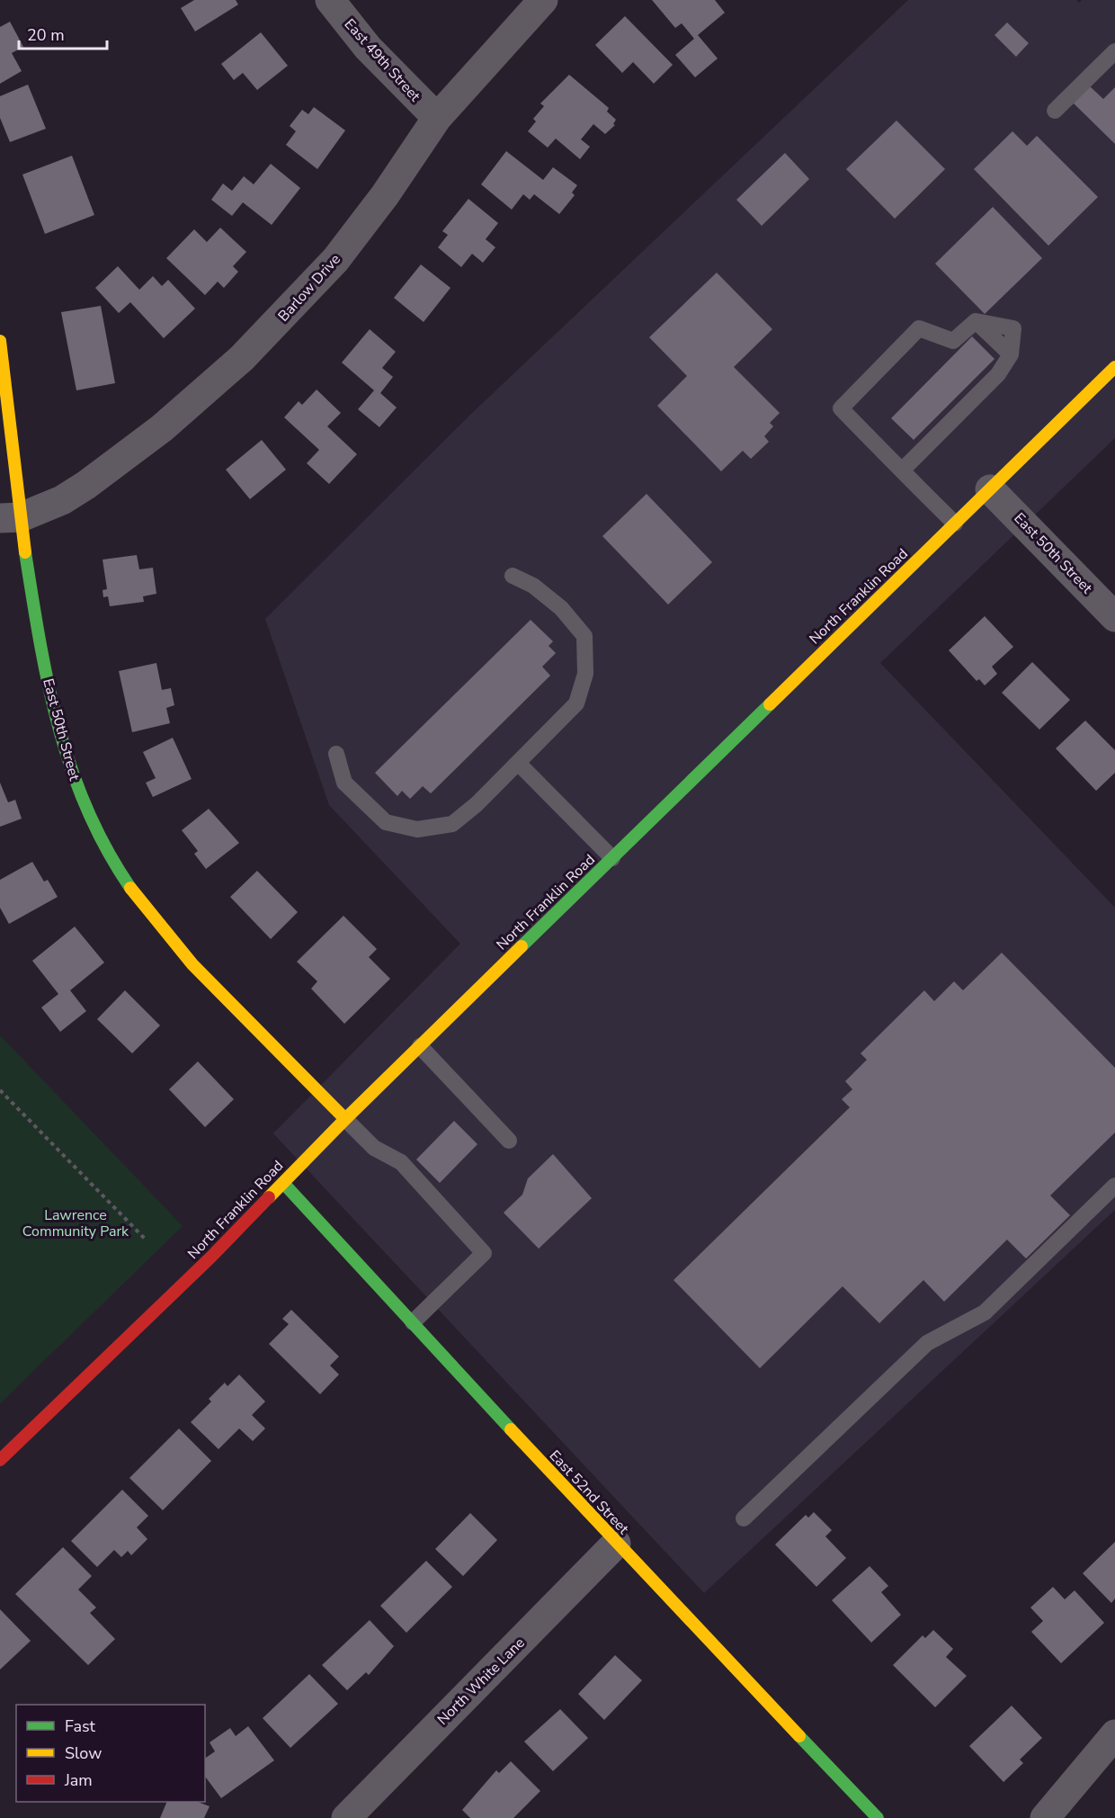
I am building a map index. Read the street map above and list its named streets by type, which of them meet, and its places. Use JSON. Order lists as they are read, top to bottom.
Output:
{
  "streets": {
    "street": [
      "East 49th Street",
      "Barlow Drive",
      "East 50th Street",
      "North Franklin Road",
      "East 52nd Street",
      "North White Lane"
    ]
  },
  "crossings": [
    ["East 49th Street", "Barlow Drive"],
    ["Barlow Drive", "East 50th Street"],
    ["East 50th Street", "North Franklin Road"],
    ["North Franklin Road", "East 52nd Street"],
    ["East 52nd Street", "North White Lane"]
  ],
  "parks": ["Lawrence Community Park"],
  "legend": ["Fast", "Slow", "Jam"],
  "scale_bar": "20 m"
}
